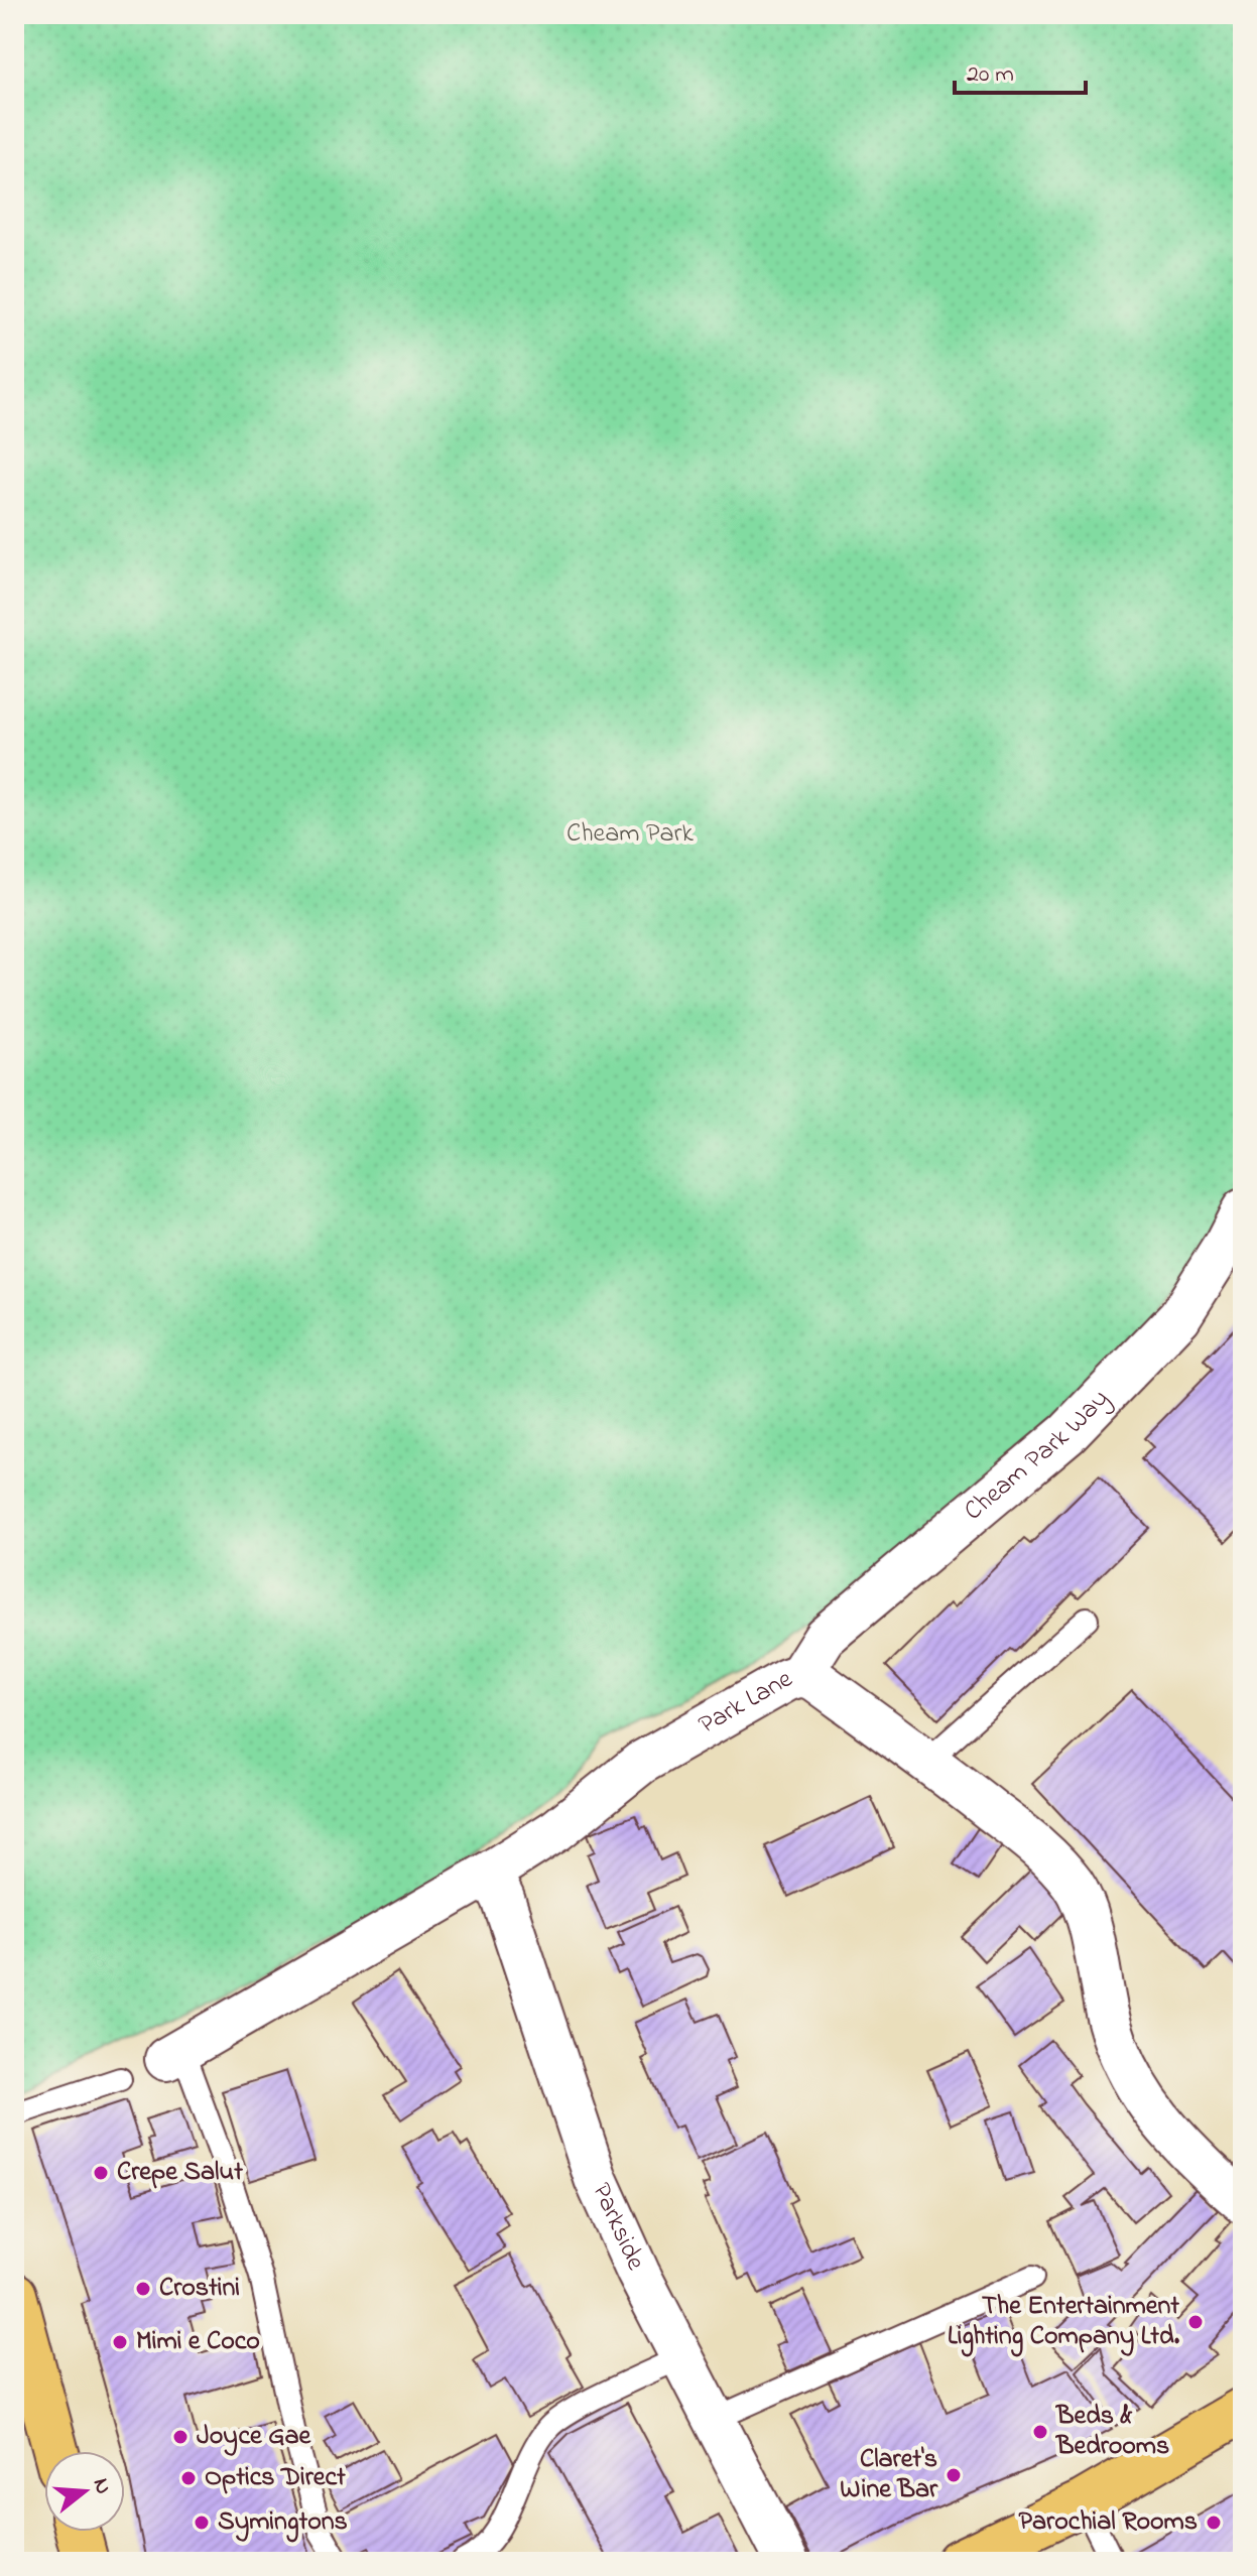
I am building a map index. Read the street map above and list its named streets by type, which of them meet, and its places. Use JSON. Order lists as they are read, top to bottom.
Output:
{
  "streets": {
    "street": ["Cheam Park Way", "Park Lane", "Parkside"]
  },
  "crossings": [
    ["Cheam Park Way", "Park Lane"],
    ["Park Lane", "Parkside"]
  ],
  "parks": ["Cheam Park"],
  "places": [
    "Crepe Salut",
    "Crostini",
    "The Entertainment Lighting Company Ltd.",
    "Mimi e Coco",
    "Beds & Bedrooms",
    "Joyce Gae",
    "Claret's Wine Bar",
    "Optics Direct",
    "Symingtons",
    "Parochial Rooms"
  ],
  "scale_bar": "20 m",
  "north": "right"
}
